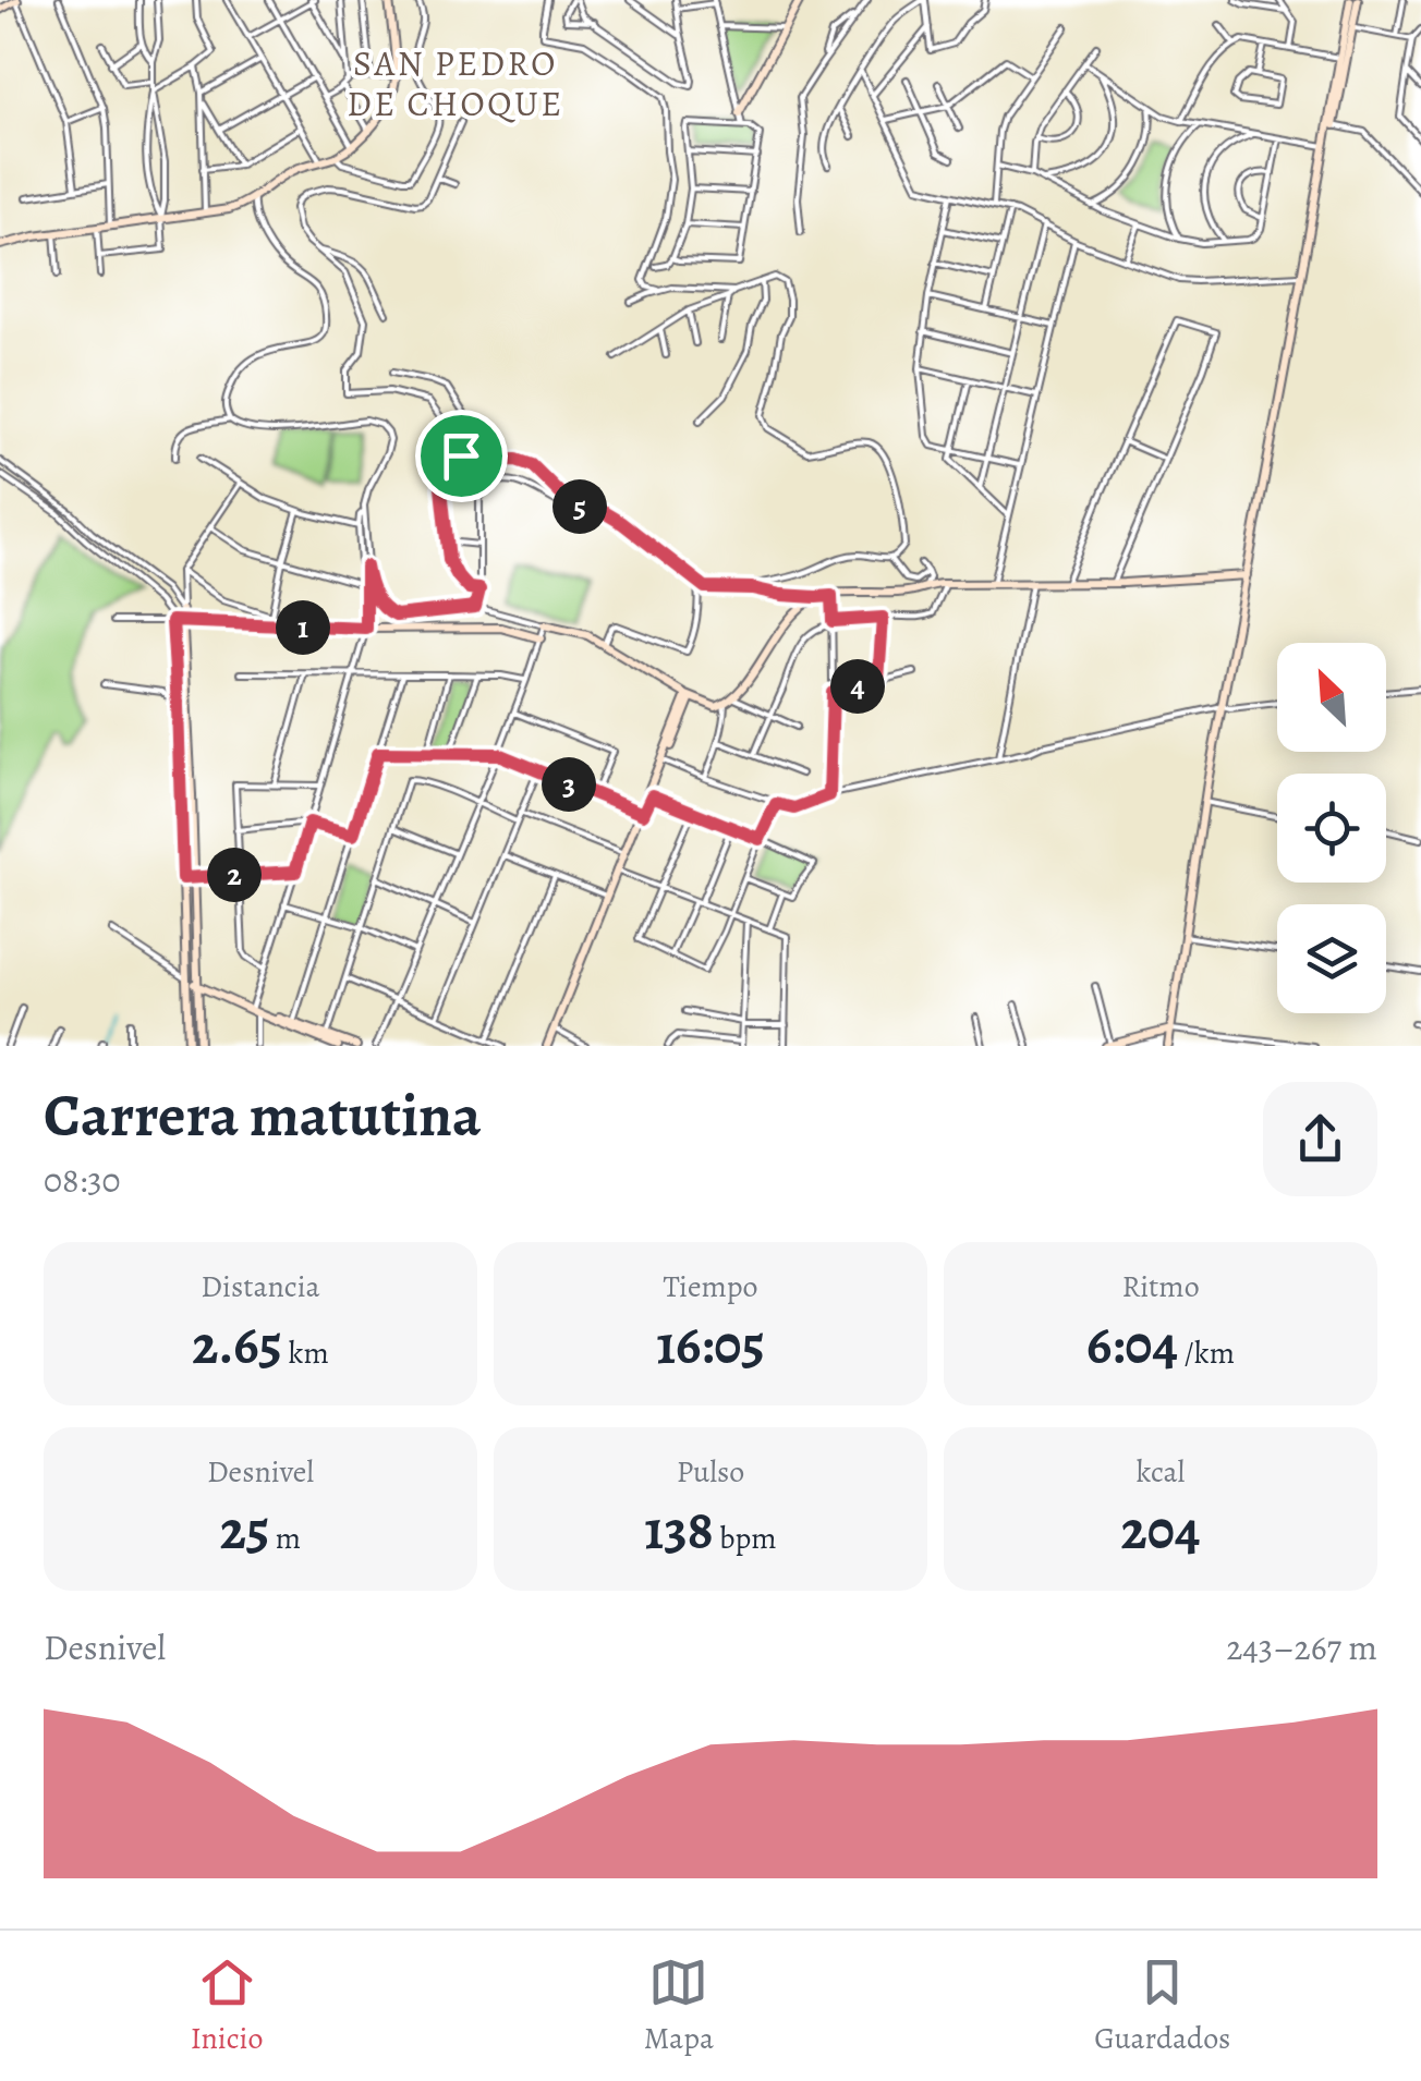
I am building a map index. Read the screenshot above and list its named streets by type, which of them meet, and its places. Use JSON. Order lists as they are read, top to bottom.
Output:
{
  "districts": ["SAN PEDRO DE CHOQUE"],
  "north": "top left",
  "page": {
    "pins": [
      "5",
      "1",
      "4",
      "3",
      "2"
    ],
    "heading": ["Carrera matutina", "08:30"],
    "stats": [
      ["Distancia", "2.65 km"],
      ["Tiempo", "16:05"],
      ["Ritmo", "6:04 /km"],
      ["Desnivel", "25 m"],
      ["Pulso", "138 bpm"],
      ["kcal", "204"]
    ],
    "chart": ["Desnivel", "243–267 m"],
    "tabs": ["Inicio", "Mapa", "Guardados"]
  }
}
